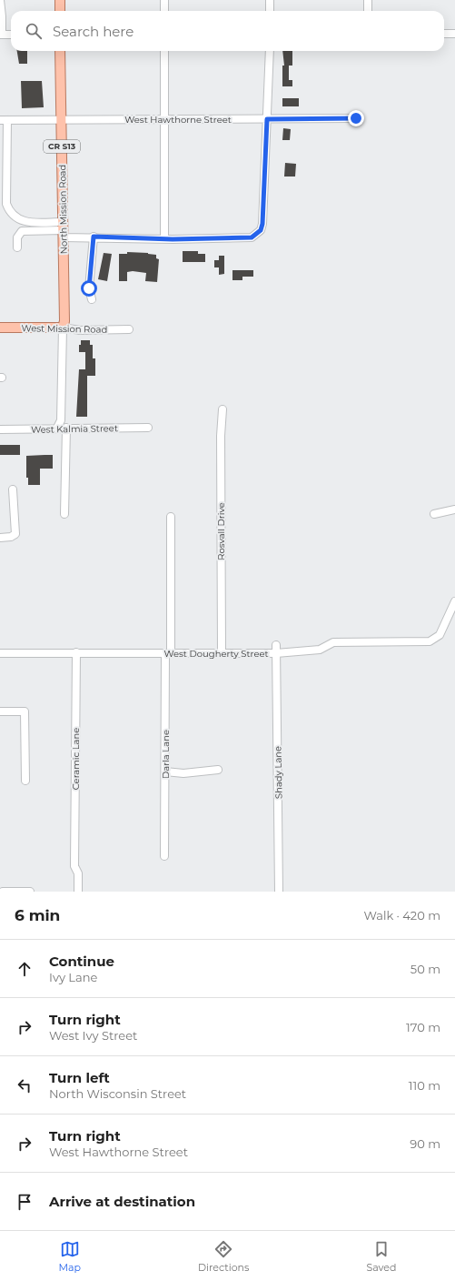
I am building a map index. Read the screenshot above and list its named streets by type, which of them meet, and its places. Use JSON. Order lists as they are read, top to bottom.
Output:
{
  "streets": {
    "main road": ["CR S13", "North Mission Road", "West Mission Road"],
    "street": [
      "West Hawthorne Street",
      "West Kalmia Street",
      "Rosvall Drive",
      "West Dougherty Street",
      "Darla Lane",
      "Ceramic Lane",
      "Shady Lane"
    ]
  },
  "crossings": [
    ["West Hawthorne Street", "North Mission Road"],
    ["North Mission Road", "West Mission Road"],
    ["Rosvall Drive", "West Dougherty Street"],
    ["West Dougherty Street", "Darla Lane"],
    ["West Dougherty Street", "Ceramic Lane"],
    ["West Dougherty Street", "Shady Lane"]
  ],
  "page": {
    "search": "Search here",
    "heading": ["6 min", "Walk · 420 m"],
    "list": [
      ["Continue", "Ivy Lane", "50 m"],
      ["Turn right", "West Ivy Street", "170 m"],
      ["Turn left", "North Wisconsin Street", "110 m"],
      ["Turn right", "West Hawthorne Street", "90 m"],
      "Arrive at destination"
    ],
    "nav": ["Map", "Directions", "Saved"]
  }
}
